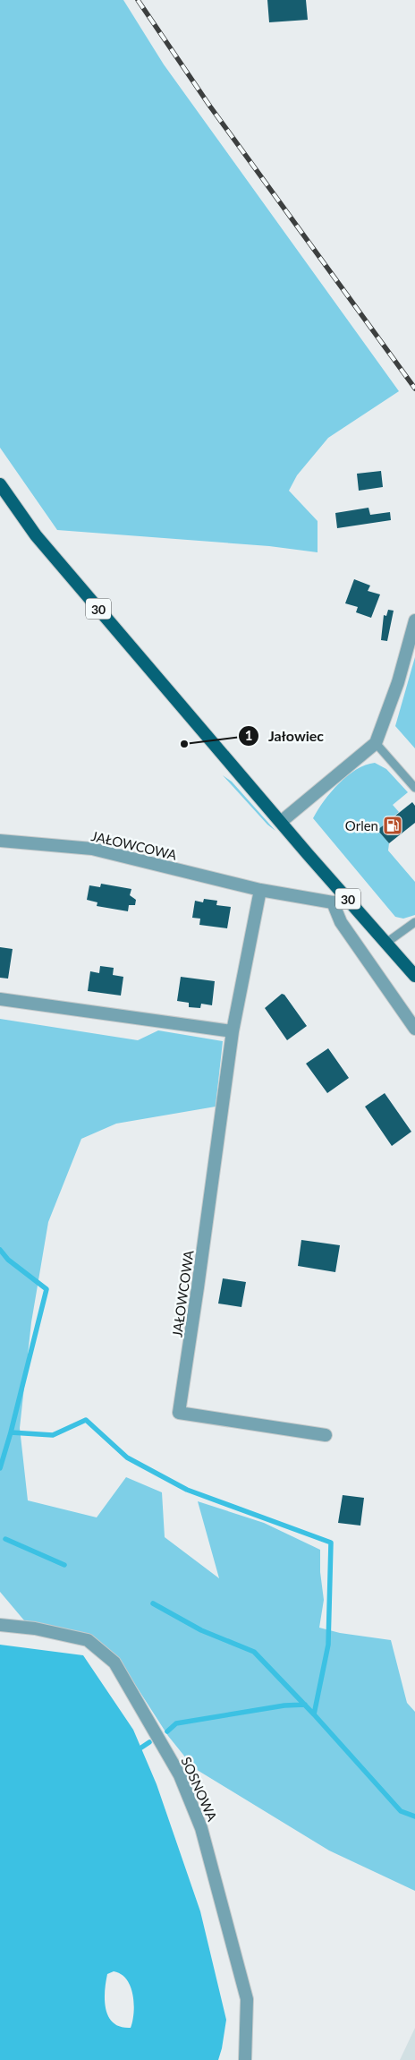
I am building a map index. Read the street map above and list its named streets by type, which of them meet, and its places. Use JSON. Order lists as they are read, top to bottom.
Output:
{
  "streets": {
    "main road": ["30"],
    "street": ["JAŁOWCOWA", "SOSNOWA"]
  },
  "crossings": [
    ["30", "JAŁOWCOWA"]
  ],
  "places": {
    "other": ["Jałowiec"],
    "fuel station": ["Orlen"]
  }
}
